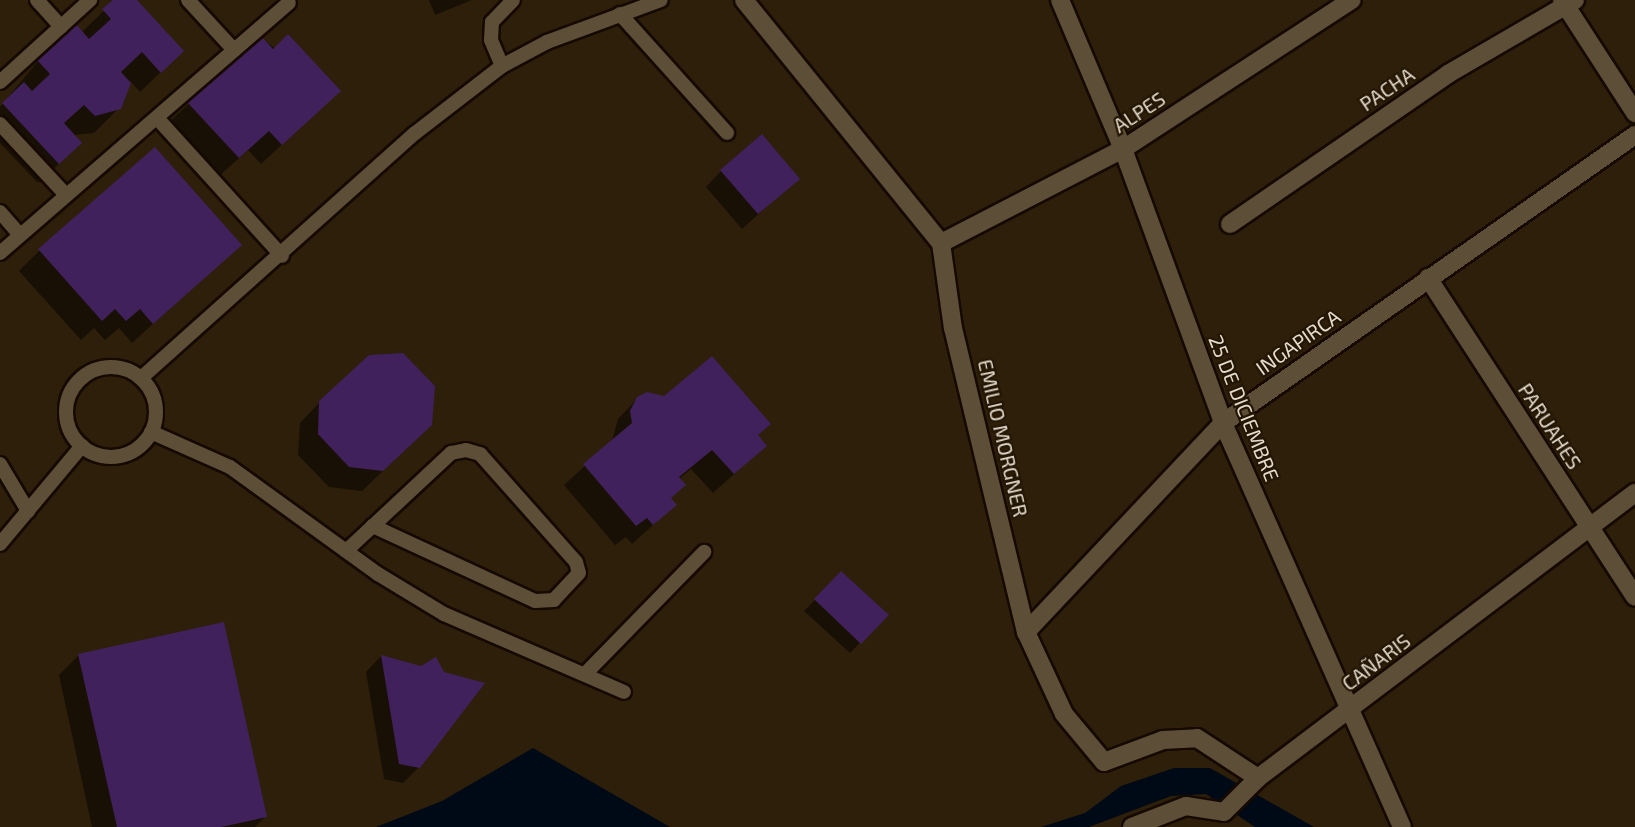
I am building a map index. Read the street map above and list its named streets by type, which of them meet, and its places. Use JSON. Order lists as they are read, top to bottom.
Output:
{
  "streets": {
    "street": [
      "PACHA",
      "ALPES",
      "INGAPIRCA",
      "25 DE DICIEMBRE",
      "PARUAHES",
      "EMILIO MORGNER",
      "CAÑARIS"
    ]
  },
  "crossings": [
    ["ALPES", "25 DE DICIEMBRE"],
    ["ALPES", "EMILIO MORGNER"],
    ["INGAPIRCA", "25 DE DICIEMBRE"],
    ["INGAPIRCA", "PARUAHES"],
    ["INGAPIRCA", "EMILIO MORGNER"],
    ["25 DE DICIEMBRE", "CAÑARIS"],
    ["PARUAHES", "CAÑARIS"],
    ["EMILIO MORGNER", "CAÑARIS"]
  ]
}
